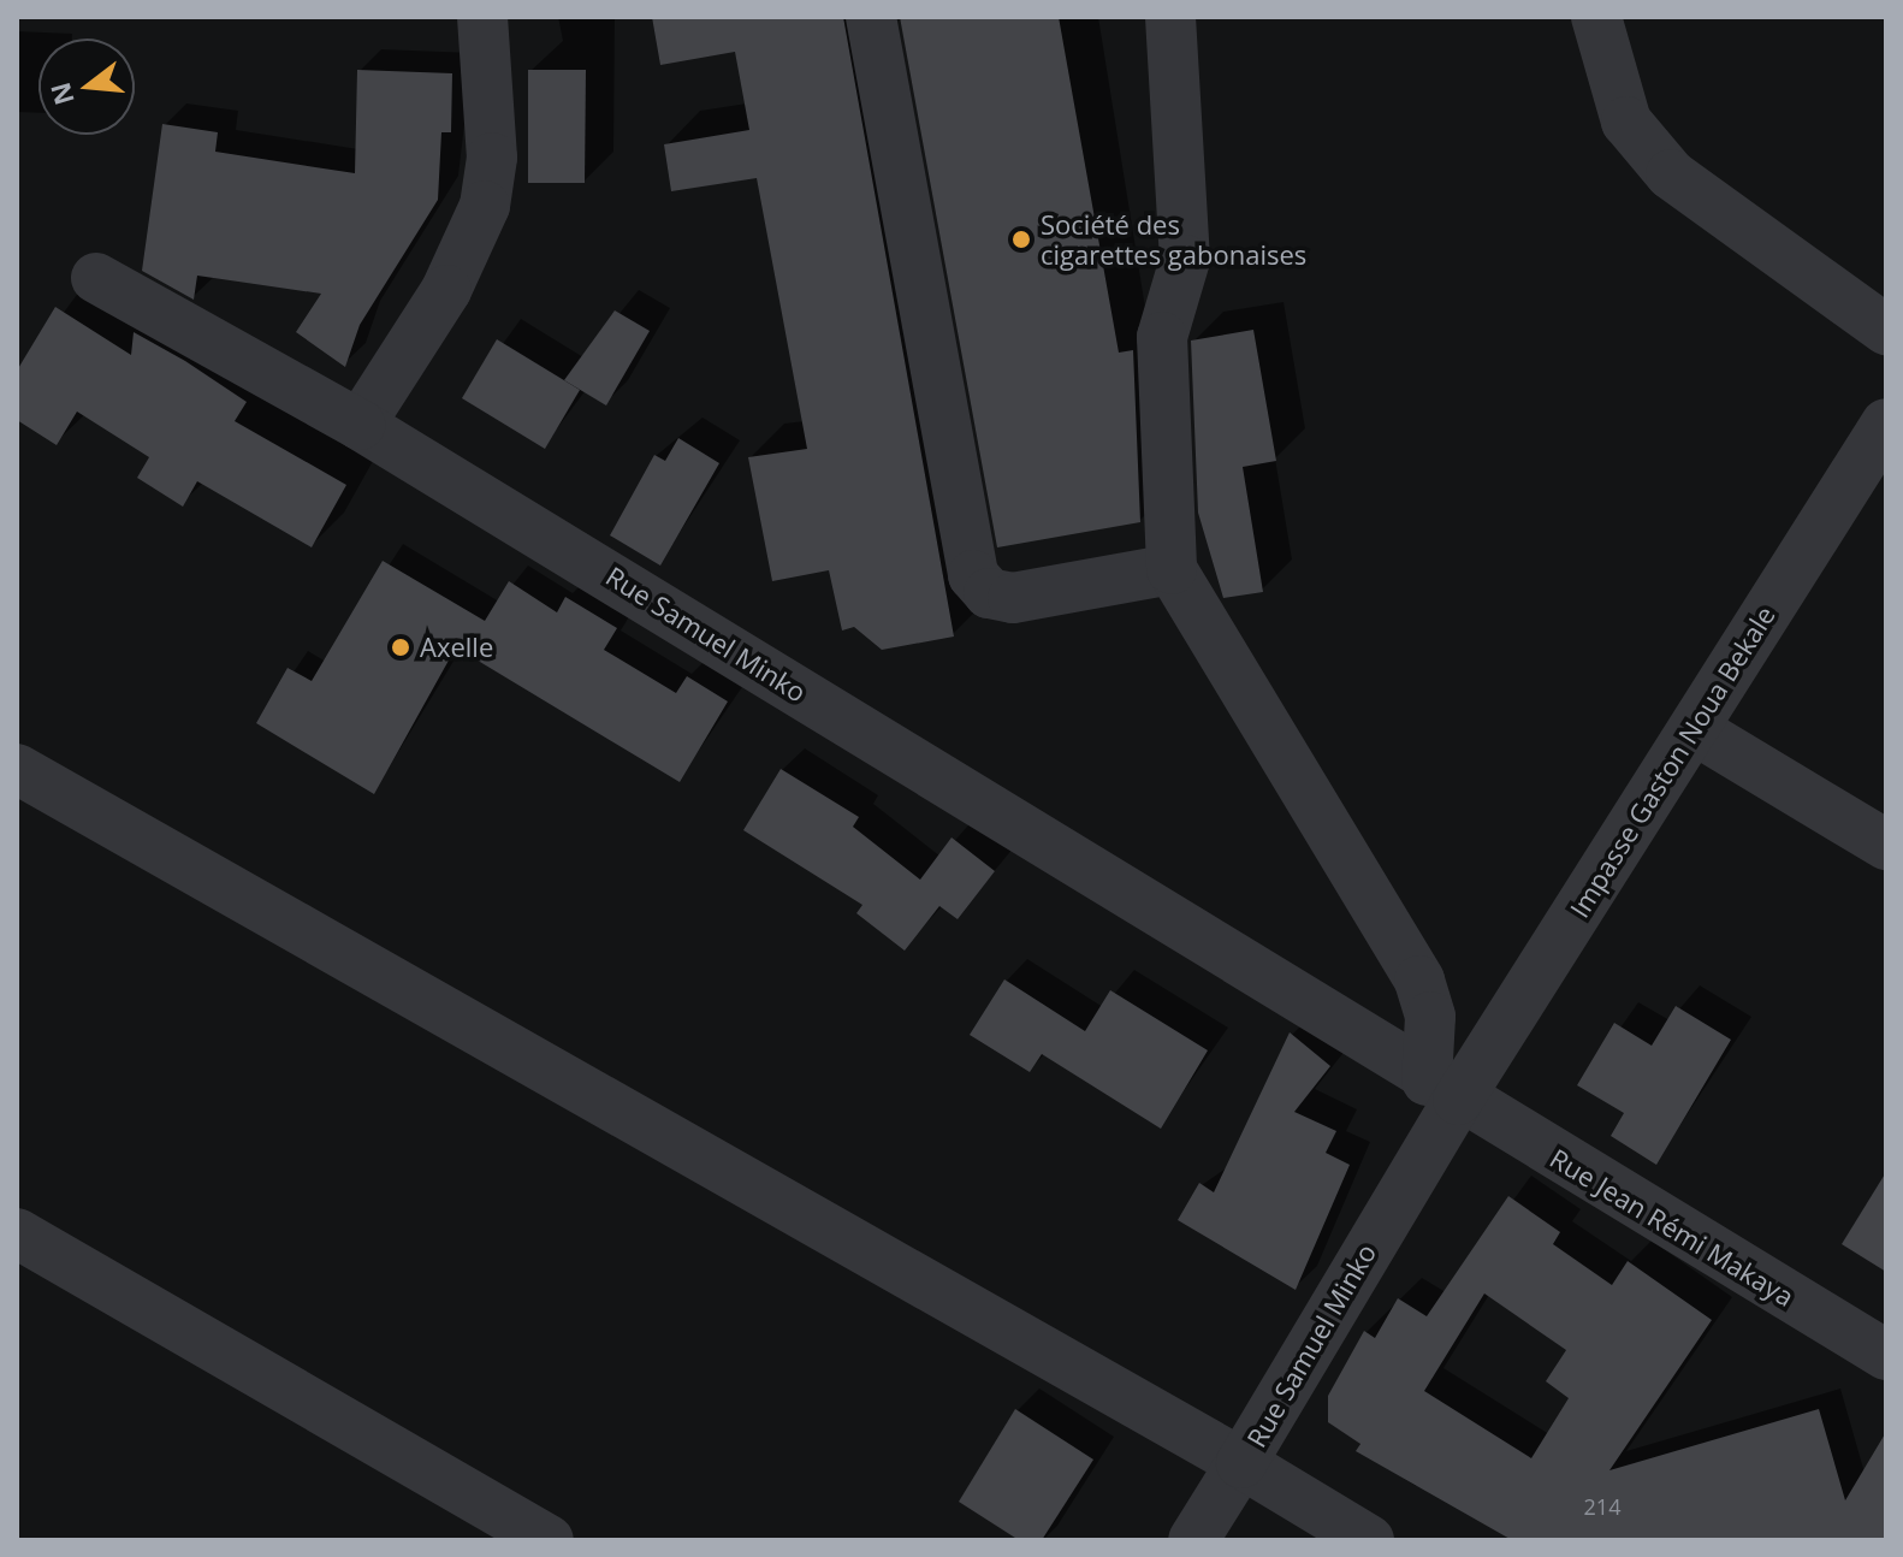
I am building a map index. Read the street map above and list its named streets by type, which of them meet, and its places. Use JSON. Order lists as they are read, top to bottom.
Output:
{
  "streets": {
    "street": ["Rue Samuel Minko", "Impasse Gaston Noua Bekale", "Rue Jean Rémi Makaya"]
  },
  "crossings": [
    ["Rue Samuel Minko", "Impasse Gaston Noua Bekale"],
    ["Rue Samuel Minko", "Rue Jean Rémi Makaya"],
    ["Impasse Gaston Noua Bekale", "Rue Jean Rémi Makaya"]
  ],
  "places": ["Société des cigarettes gabonaises", "Axelle"],
  "house_numbers": ["214"],
  "north": "left"
}
